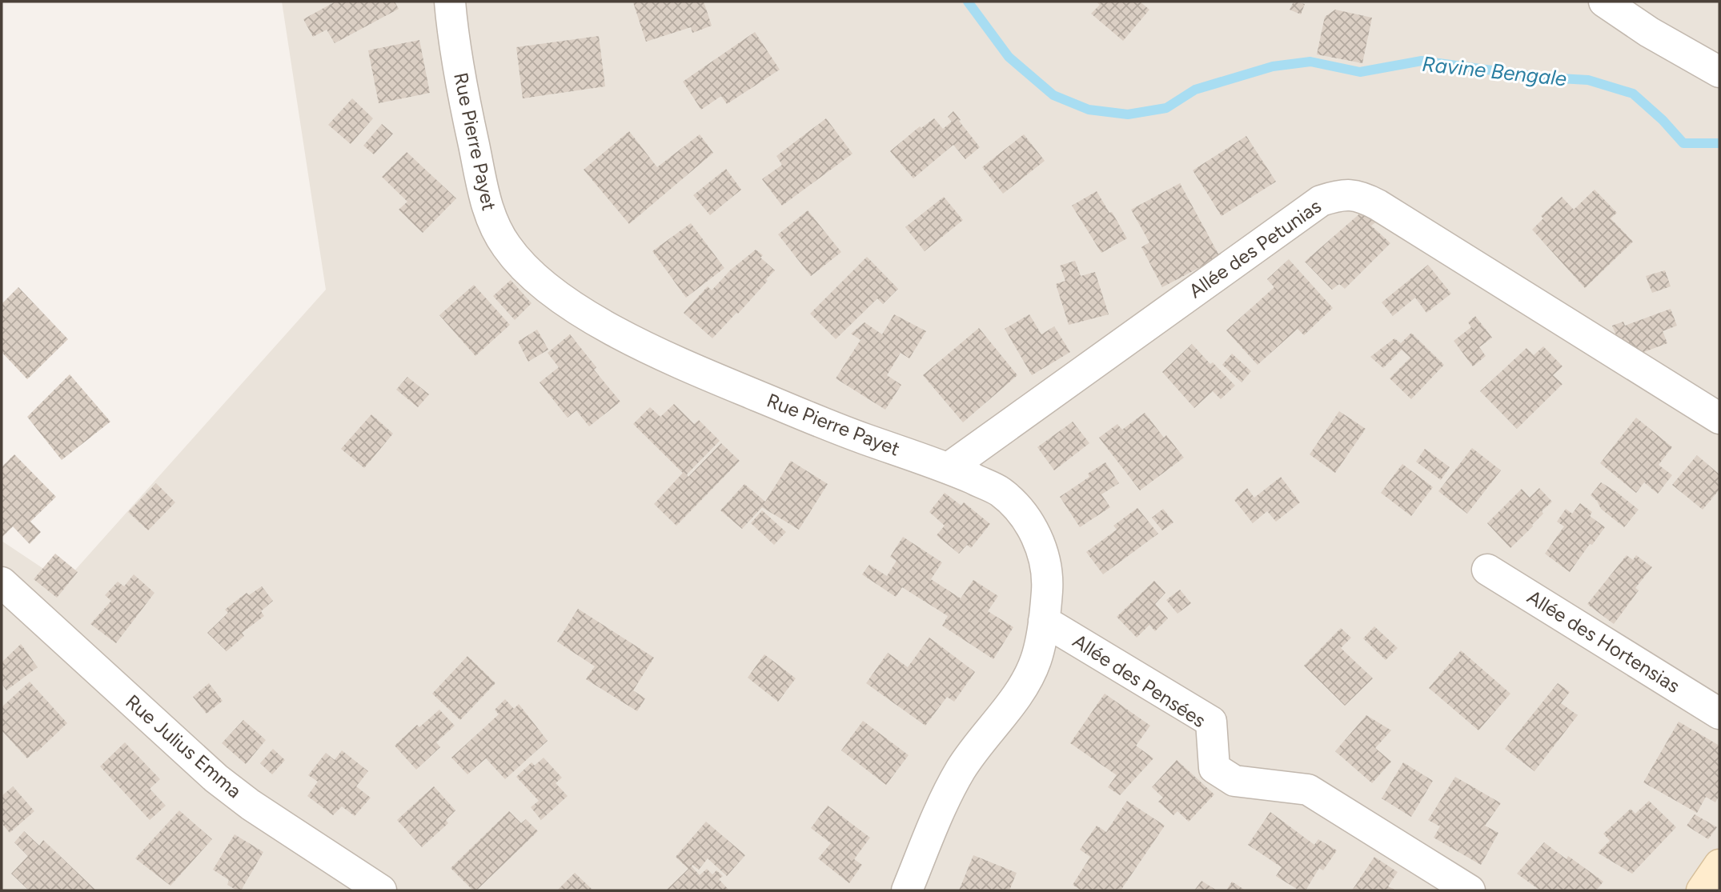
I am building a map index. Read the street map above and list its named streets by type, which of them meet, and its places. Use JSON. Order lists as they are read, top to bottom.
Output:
{
  "streets": {
    "street": [
      "Rue Pierre Payet",
      "Allée des Petunias",
      "Allée des Hortensias",
      "Allée des Pensées",
      "Rue Julius Emma"
    ]
  },
  "crossings": [
    ["Rue Pierre Payet", "Allée des Petunias"],
    ["Rue Pierre Payet", "Allée des Pensées"]
  ],
  "water": ["Ravine Bengale"]
}
